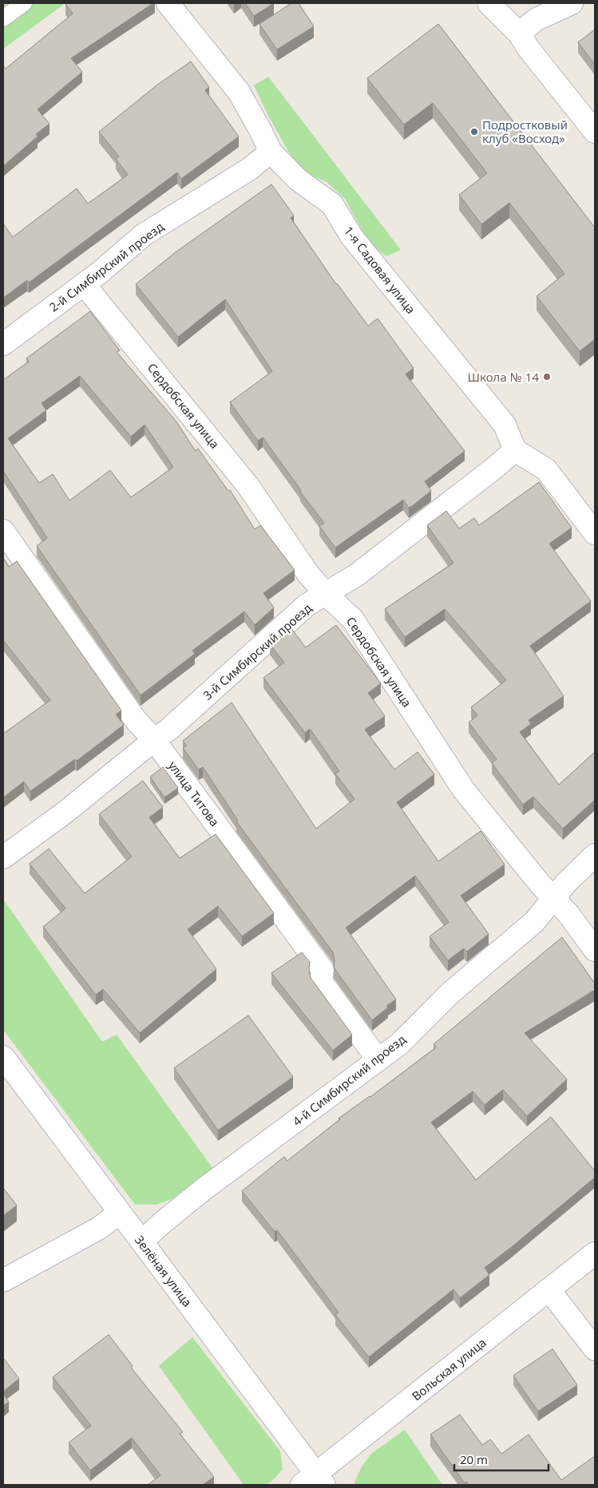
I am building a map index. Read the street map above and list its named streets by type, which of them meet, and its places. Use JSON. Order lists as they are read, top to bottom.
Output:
{
  "streets": {
    "street": [
      "2-й Симбирский проезд",
      "1-я Садовая улица",
      "Сердобская улица",
      "3-й Симбирский проезд",
      "улица Титова",
      "4-й Симбирский проезд",
      "Зелёная улица",
      "Вольская улица"
    ]
  },
  "crossings": [
    ["2-й Симбирский проезд", "1-я Садовая улица"],
    ["2-й Симбирский проезд", "Сердобская улица"],
    ["1-я Садовая улица", "3-й Симбирский проезд"],
    ["Сердобская улица", "3-й Симбирский проезд"],
    ["Сердобская улица", "4-й Симбирский проезд"],
    ["3-й Симбирский проезд", "улица Титова"],
    ["улица Титова", "4-й Симбирский проезд"],
    ["4-й Симбирский проезд", "Зелёная улица"],
    ["Зелёная улица", "Вольская улица"]
  ],
  "places": ["Подростковый клуб «Восход»", "Школа № 14"],
  "scale_bar": "20 m"
}
